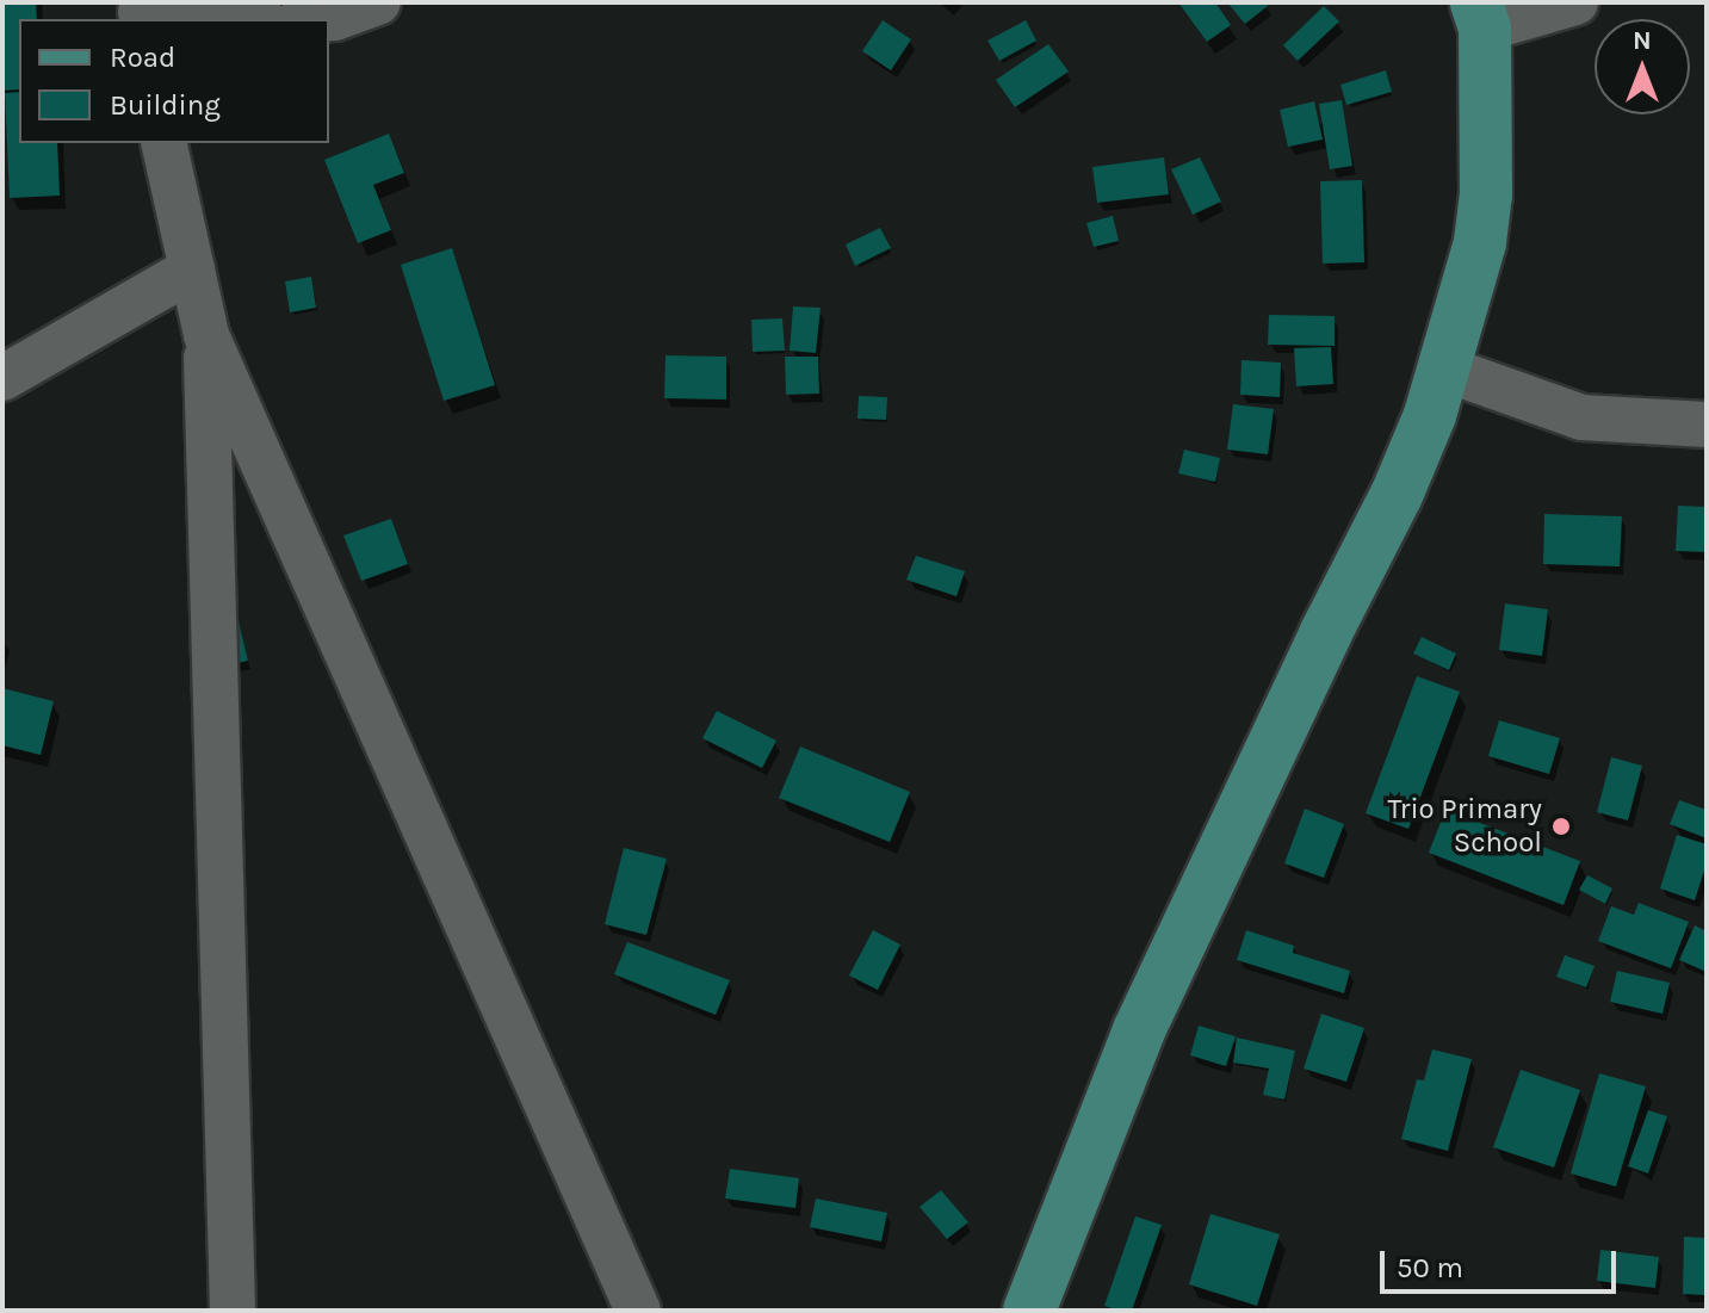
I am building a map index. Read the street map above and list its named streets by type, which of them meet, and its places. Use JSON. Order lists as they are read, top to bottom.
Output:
{
  "places": ["Trio Primary School"],
  "legend": ["Road", "Building"],
  "scale_bar": "50 m",
  "north": "top"
}
